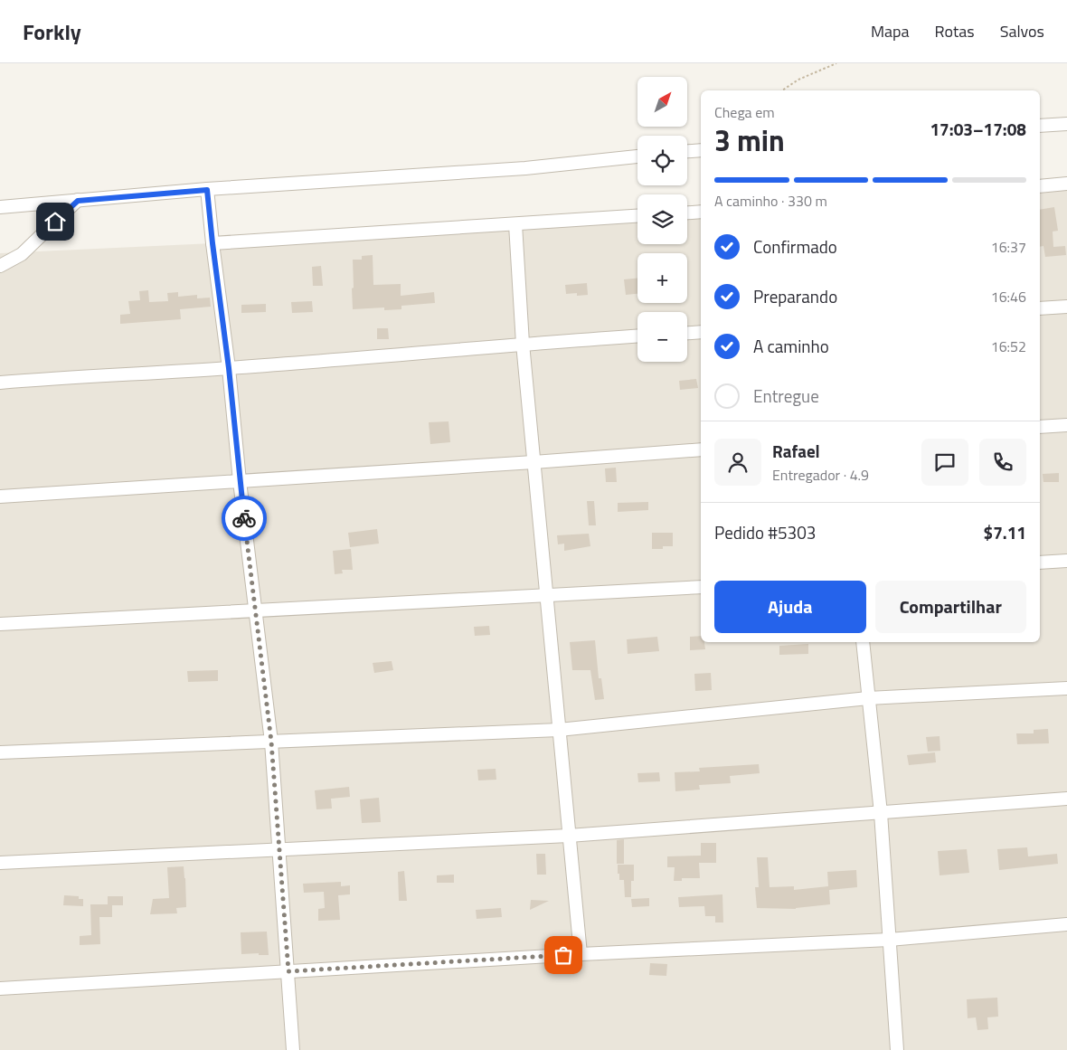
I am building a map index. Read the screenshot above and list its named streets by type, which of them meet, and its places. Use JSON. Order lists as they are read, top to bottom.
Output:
{
  "north": "top right",
  "page": {
    "header": "Forkly",
    "nav": ["Mapa", "Rotas", "Salvos"],
    "map_buttons": ["+", "−"],
    "heading": ["3 min", "Chega em", "17:03–17:08"],
    "panel": [
      "Rafael",
      "Entregador · 4.9",
      "Pedido #5303",
      "$7.11"
    ],
    "bar": "A caminho · 330 m",
    "list": [
      ["Confirmado", "16:37"],
      ["Preparando", "16:46"],
      ["A caminho", "16:52"],
      "Entregue"
    ],
    "buttons": ["Ajuda", "Compartilhar"]
  }
}
